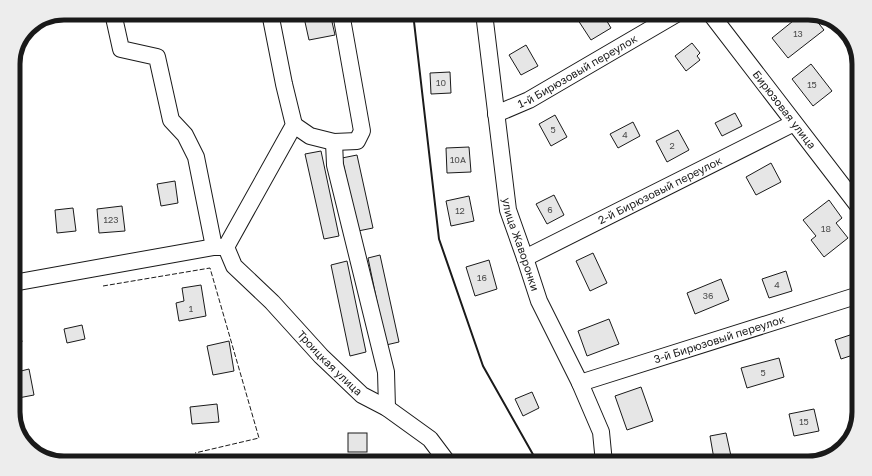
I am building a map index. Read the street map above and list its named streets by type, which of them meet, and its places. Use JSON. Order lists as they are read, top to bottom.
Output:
{
  "streets": {
    "street": [
      "1-й Бирюзовый переулок",
      "Бирюзовая улица",
      "2-й Бирюзовый переулок",
      "улица Жаворонки",
      "3-й Бирюзовый переулок",
      "Троицкая улица"
    ]
  },
  "crossings": [
    ["1-й Бирюзовый переулок", "улица Жаворонки"],
    ["Бирюзовая улица", "2-й Бирюзовый переулок"],
    ["2-й Бирюзовый переулок", "улица Жаворонки"],
    ["улица Жаворонки", "3-й Бирюзовый переулок"]
  ],
  "house_numbers": [
    "13",
    "10",
    "15",
    "5",
    "4",
    "2",
    "10А",
    "6",
    "12",
    "123",
    "18",
    "16",
    "4",
    "36",
    "1",
    "5",
    "15"
  ]
}
